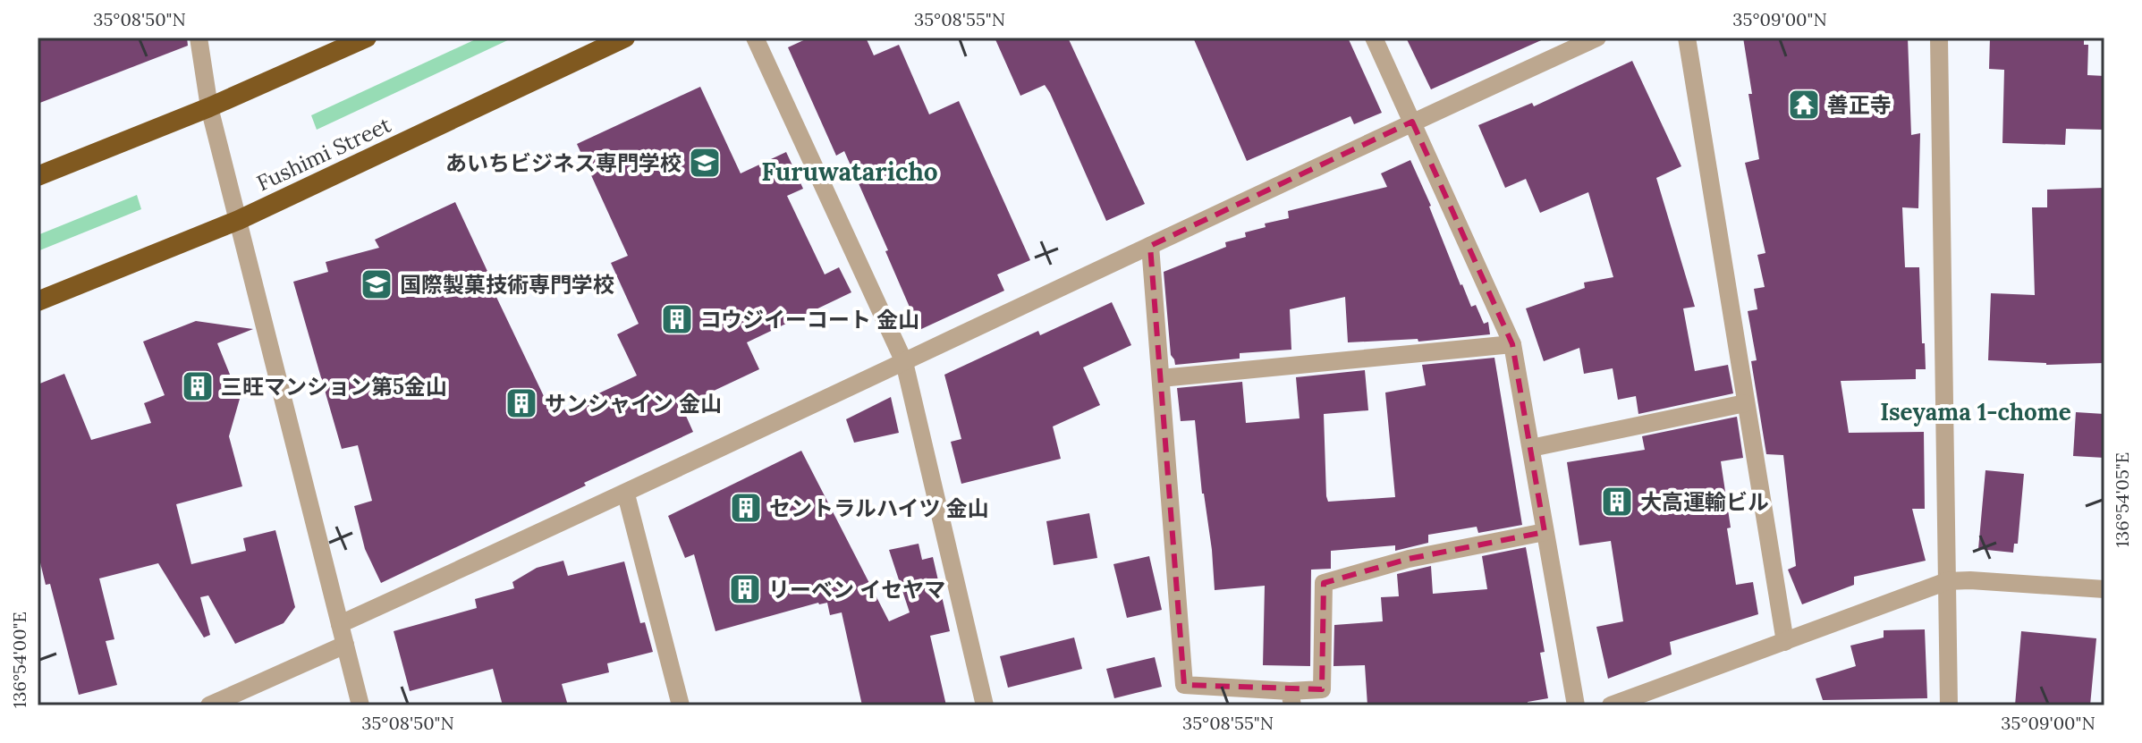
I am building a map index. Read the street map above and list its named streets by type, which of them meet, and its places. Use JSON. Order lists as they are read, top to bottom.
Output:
{
  "streets": {
    "highway": ["Fushimi Street"]
  },
  "districts": ["Furuwataricho", "Iseyama 1-chome"],
  "places": {
    "temple": ["善正寺"],
    "school or university": ["あいちビジネス専門学校", "国際製菓技術専門学校"],
    "building": [
      "コウジイーコート 金山",
      "三旺マンション第5金山",
      "サンシャイン 金山",
      "大高運輸ビル",
      "セントラルハイツ 金山",
      "リーベン イセヤマ"
    ]
  },
  "coordinates": [
    "35°08'50\"N",
    "35°08'55\"N",
    "35°09'00\"N",
    "136°54'05\"E",
    "136°54'00\"E"
  ]
}
